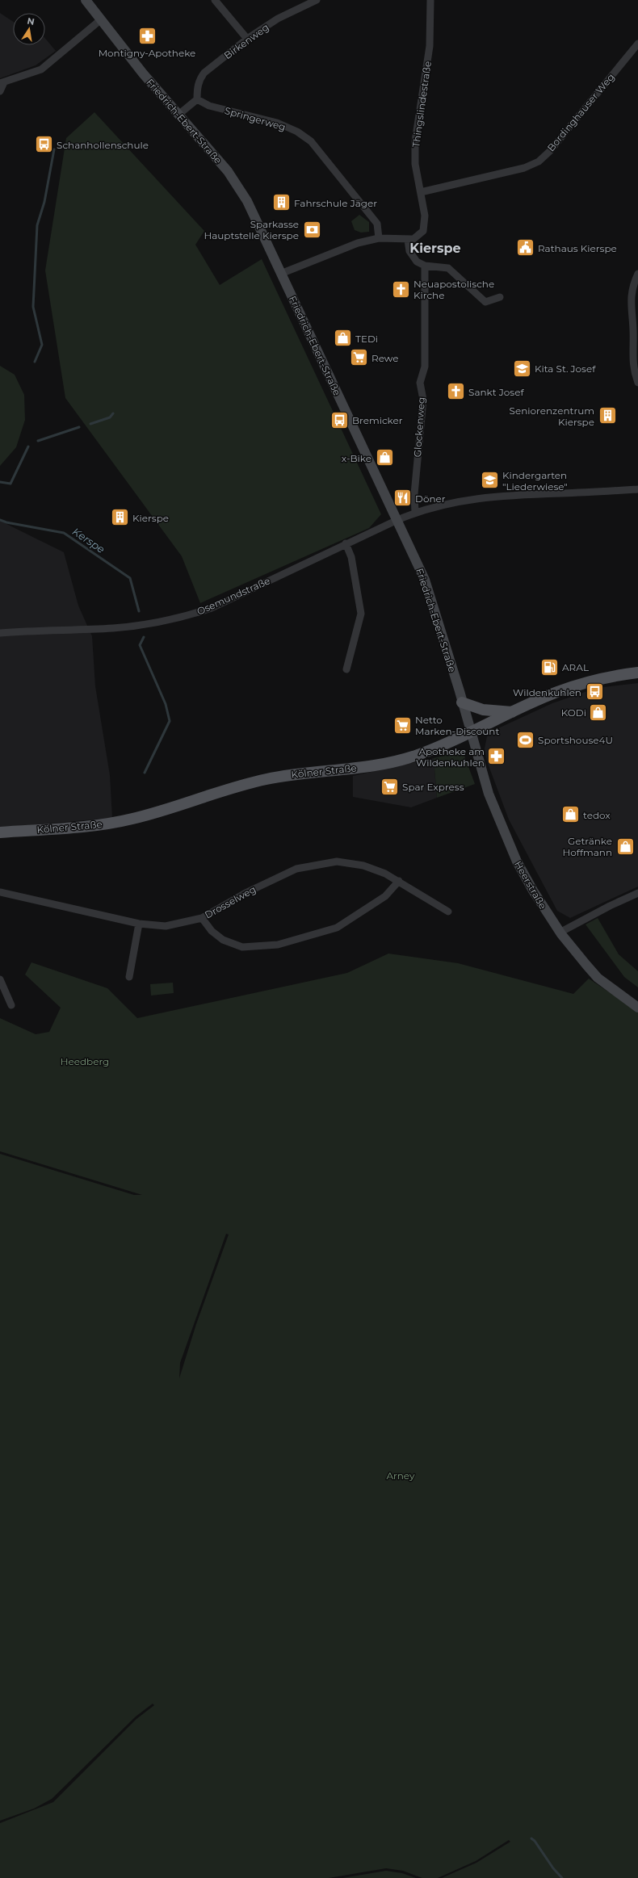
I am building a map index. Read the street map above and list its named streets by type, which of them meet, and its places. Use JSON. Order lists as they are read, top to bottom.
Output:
{
  "streets": {
    "main road": ["Friedrich-Ebert-Straße", "Kölner Straße", "Heerstraße"],
    "street": [
      "Birkenweg",
      "Thingslindestraße",
      "Bordinghauser Weg",
      "Springerweg",
      "Glockenweg",
      "Osemundstraße",
      "Drosselweg"
    ]
  },
  "crossings": [
    ["Birkenweg", "Springerweg"],
    ["Thingslindestraße", "Bordinghauser Weg"],
    ["Friedrich-Ebert-Straße", "Osemundstraße"],
    ["Friedrich-Ebert-Straße", "Kölner Straße"],
    ["Friedrich-Ebert-Straße", "Heerstraße"],
    ["Glockenweg", "Osemundstraße"],
    ["Kölner Straße", "Heerstraße"]
  ],
  "districts": ["Kierspe"],
  "water": ["Kerspe"],
  "parks": ["Heedberg", "Arney"],
  "places": {
    "pharmacy": ["Montigny-Apotheke", "Apotheke am Wildenkuhlen"],
    "bus stop": ["Schanhollenschule", "Bremicker", "Wildenkuhlen"],
    "building": ["Fahrschule Jäger", "Seniorenzentrum Kierspe", "Kierspe"],
    "bank": ["Sparkasse Hauptstelle Kierspe"],
    "public building": ["Rathaus Kierspe"],
    "church": ["Neuapostolische Kirche", "Sankt Josef"],
    "shop": [
      "TEDi",
      "x-Bike",
      "KODi",
      "tedox",
      "Getränke Hoffmann"
    ],
    "supermarket": ["Rewe", "Netto Marken-Discount", "Spar Express"],
    "school or university": ["Kita St. Josef", "Kindergarten \"Liederwiese\""],
    "restaurant": ["Döner"],
    "fuel station": ["ARAL"],
    "sports": ["Sportshouse4U"]
  },
  "north": "top"
}
